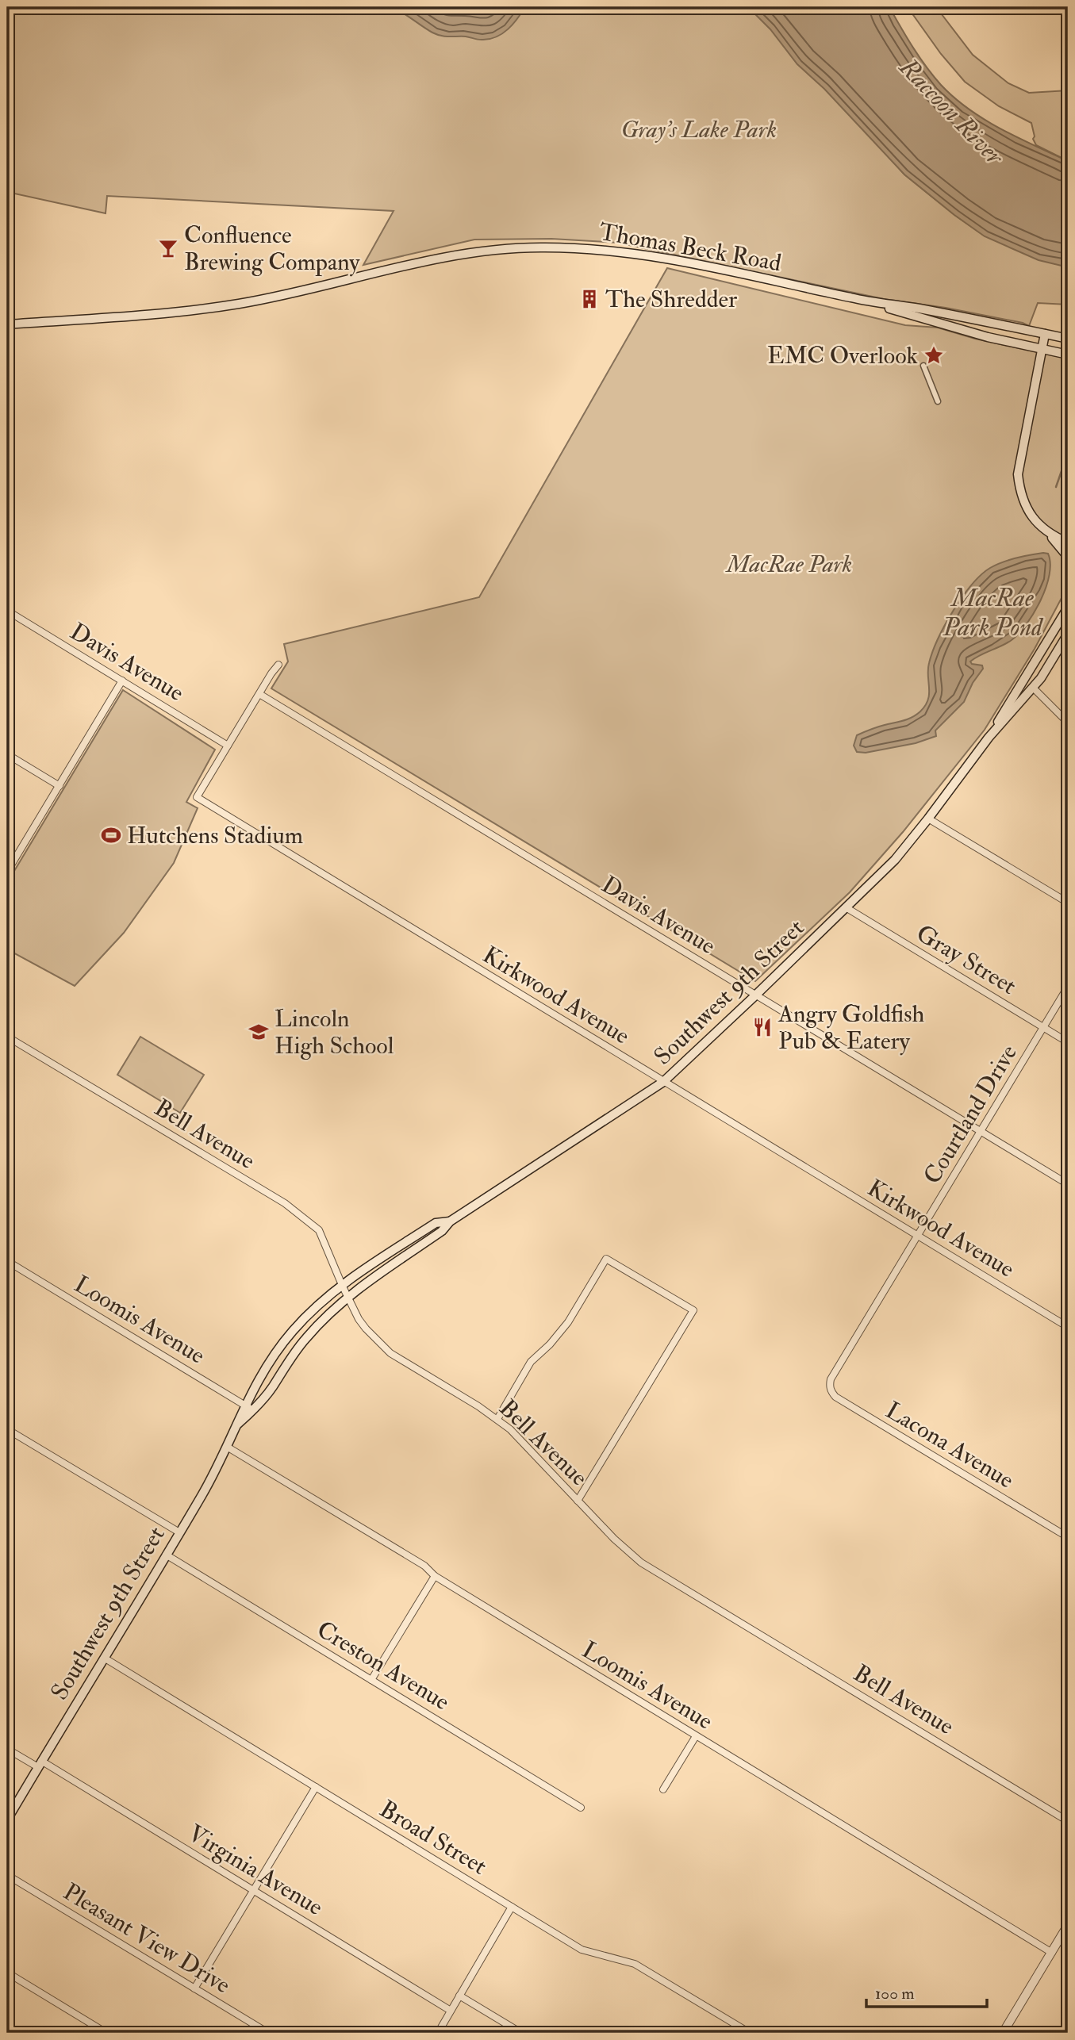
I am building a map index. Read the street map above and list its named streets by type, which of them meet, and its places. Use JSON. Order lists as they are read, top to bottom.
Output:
{
  "streets": {
    "main road": ["Thomas Beck Road", "Southwest 9th Street"],
    "street": [
      "Davis Avenue",
      "Gray Street",
      "Kirkwood Avenue",
      "Courtland Drive",
      "Bell Avenue",
      "Loomis Avenue",
      "Lacona Avenue",
      "Creston Avenue",
      "Broad Street",
      "Virginia Avenue",
      "Pleasant View Drive"
    ]
  },
  "crossings": [
    ["Davis Avenue", "Southwest 9th Street"],
    ["Davis Avenue", "Kirkwood Avenue"],
    ["Davis Avenue", "Courtland Drive"],
    ["Gray Street", "Southwest 9th Street"],
    ["Gray Street", "Courtland Drive"],
    ["Southwest 9th Street", "Kirkwood Avenue"],
    ["Southwest 9th Street", "Bell Avenue"],
    ["Southwest 9th Street", "Loomis Avenue"],
    ["Southwest 9th Street", "Creston Avenue"],
    ["Southwest 9th Street", "Broad Street"],
    ["Southwest 9th Street", "Virginia Avenue"],
    ["Kirkwood Avenue", "Courtland Drive"],
    ["Courtland Drive", "Lacona Avenue"]
  ],
  "water": ["Raccoon River", "MacRae Park Pond"],
  "parks": ["Gray's Lake Park", "MacRae Park"],
  "places": {
    "bar": ["Confluence Brewing Company"],
    "building": ["The Shredder"],
    "place": ["EMC Overlook"],
    "sports": ["Hutchens Stadium"],
    "restaurant": ["Angry Goldfish Pub & Eatery"],
    "school or university": ["Lincoln High School"]
  },
  "scale_bar": "100 m"
}
